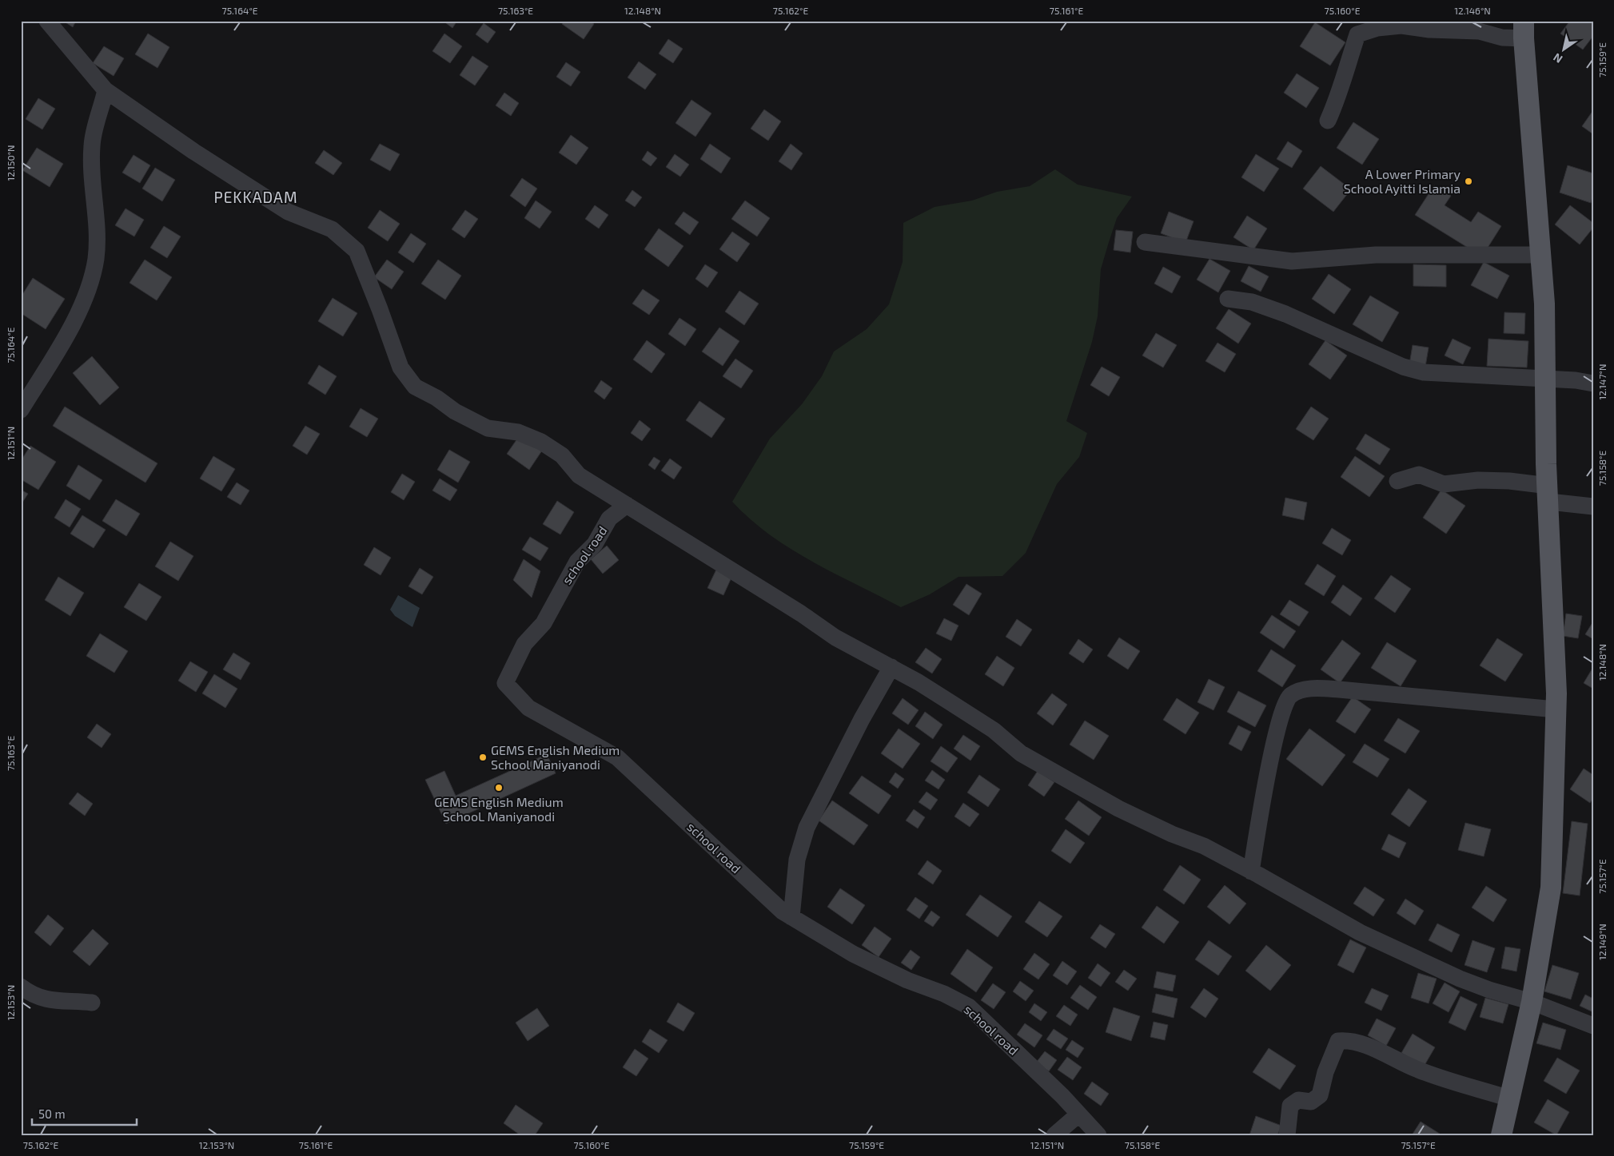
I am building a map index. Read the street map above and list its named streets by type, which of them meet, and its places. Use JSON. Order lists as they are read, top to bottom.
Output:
{
  "streets": {
    "street": ["school road"]
  },
  "districts": ["PEKKADAM"],
  "places": ["A Lower Primary School Ayitti Islamia", "GEMS English Medium School Maniyanodi", "GEMS English Medium SchooL Maniyanodi"],
  "scale_bar": "50 m",
  "north": "bottom left",
  "coordinates": [
    "75.164°E",
    "75.163°E",
    "12.148°N",
    "75.162°E",
    "75.161°E",
    "75.160°E",
    "12.146°N",
    "75.159°E",
    "12.150°N",
    "12.147°N",
    "12.151°N",
    "75.158°E",
    "75.157°E",
    "12.149°N",
    "12.153°N"
  ]
}
